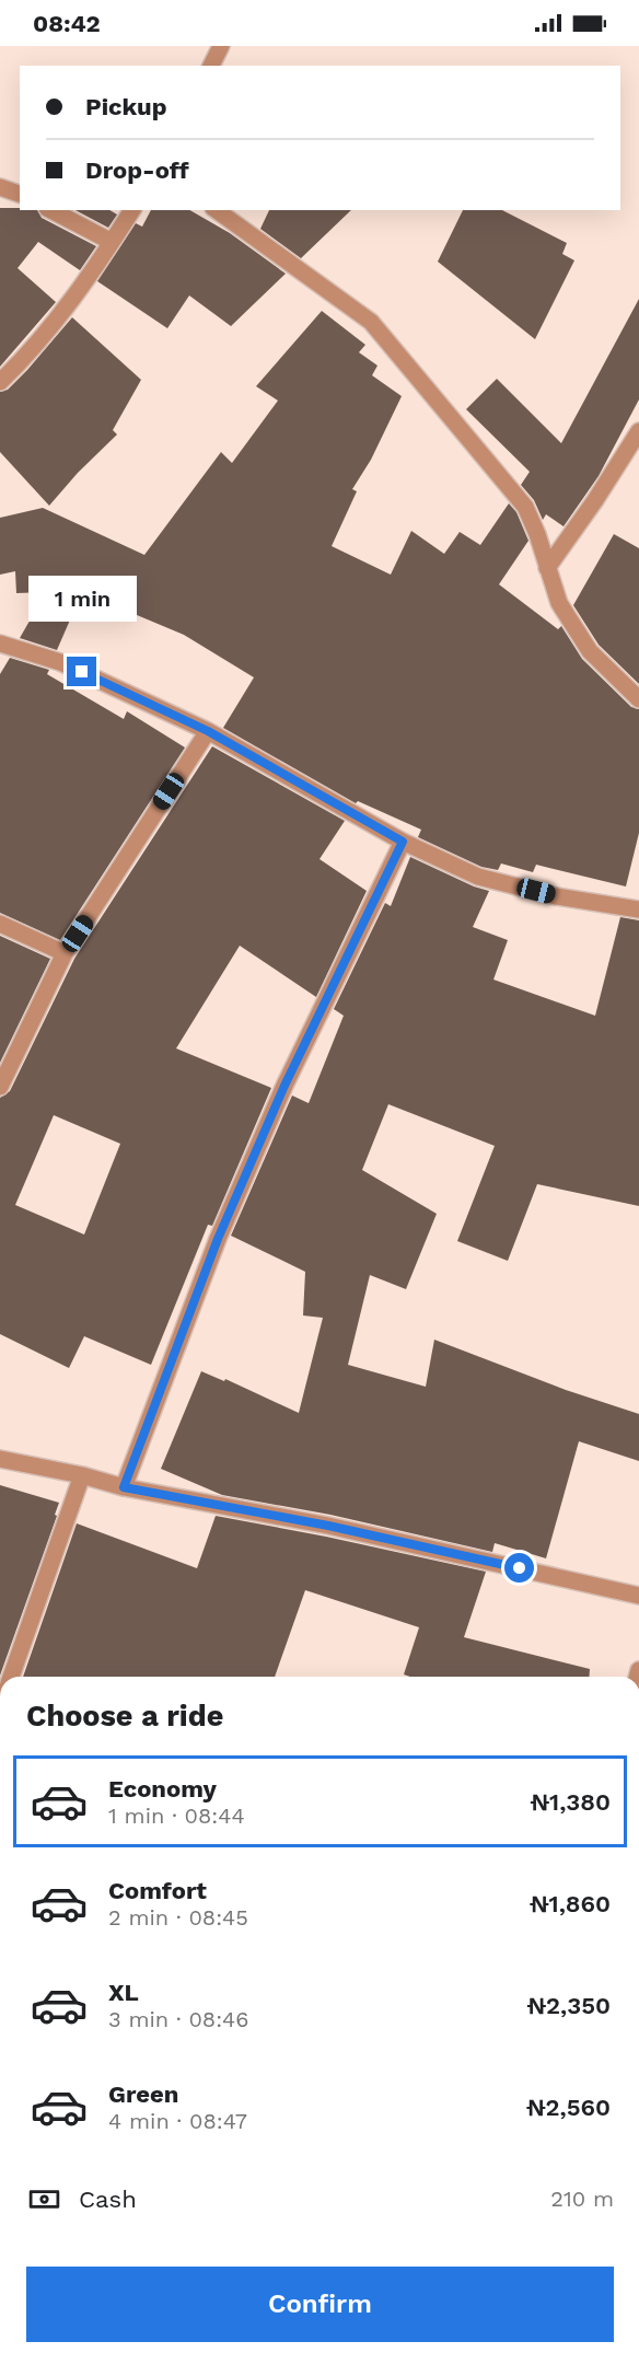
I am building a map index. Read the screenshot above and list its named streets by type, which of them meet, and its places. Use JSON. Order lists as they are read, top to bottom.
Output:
{
  "page": {
    "status": "08:42",
    "banner": ["Pickup", "Drop-off"],
    "bubble": "1 min",
    "heading": "Choose a ride",
    "list": [
      {
        "name": "Economy",
        "note": "1 min · 08:44",
        "value": "₦1,380"
      },
      {
        "name": "Comfort",
        "note": "2 min · 08:45",
        "value": "₦1,860"
      },
      {
        "name": "XL",
        "note": "3 min · 08:46",
        "value": "₦2,350"
      },
      {
        "name": "Green",
        "note": "4 min · 08:47",
        "value": "₦2,560"
      }
    ],
    "pay": ["Cash", "210 m"],
    "buttons": "Confirm"
  }
}
